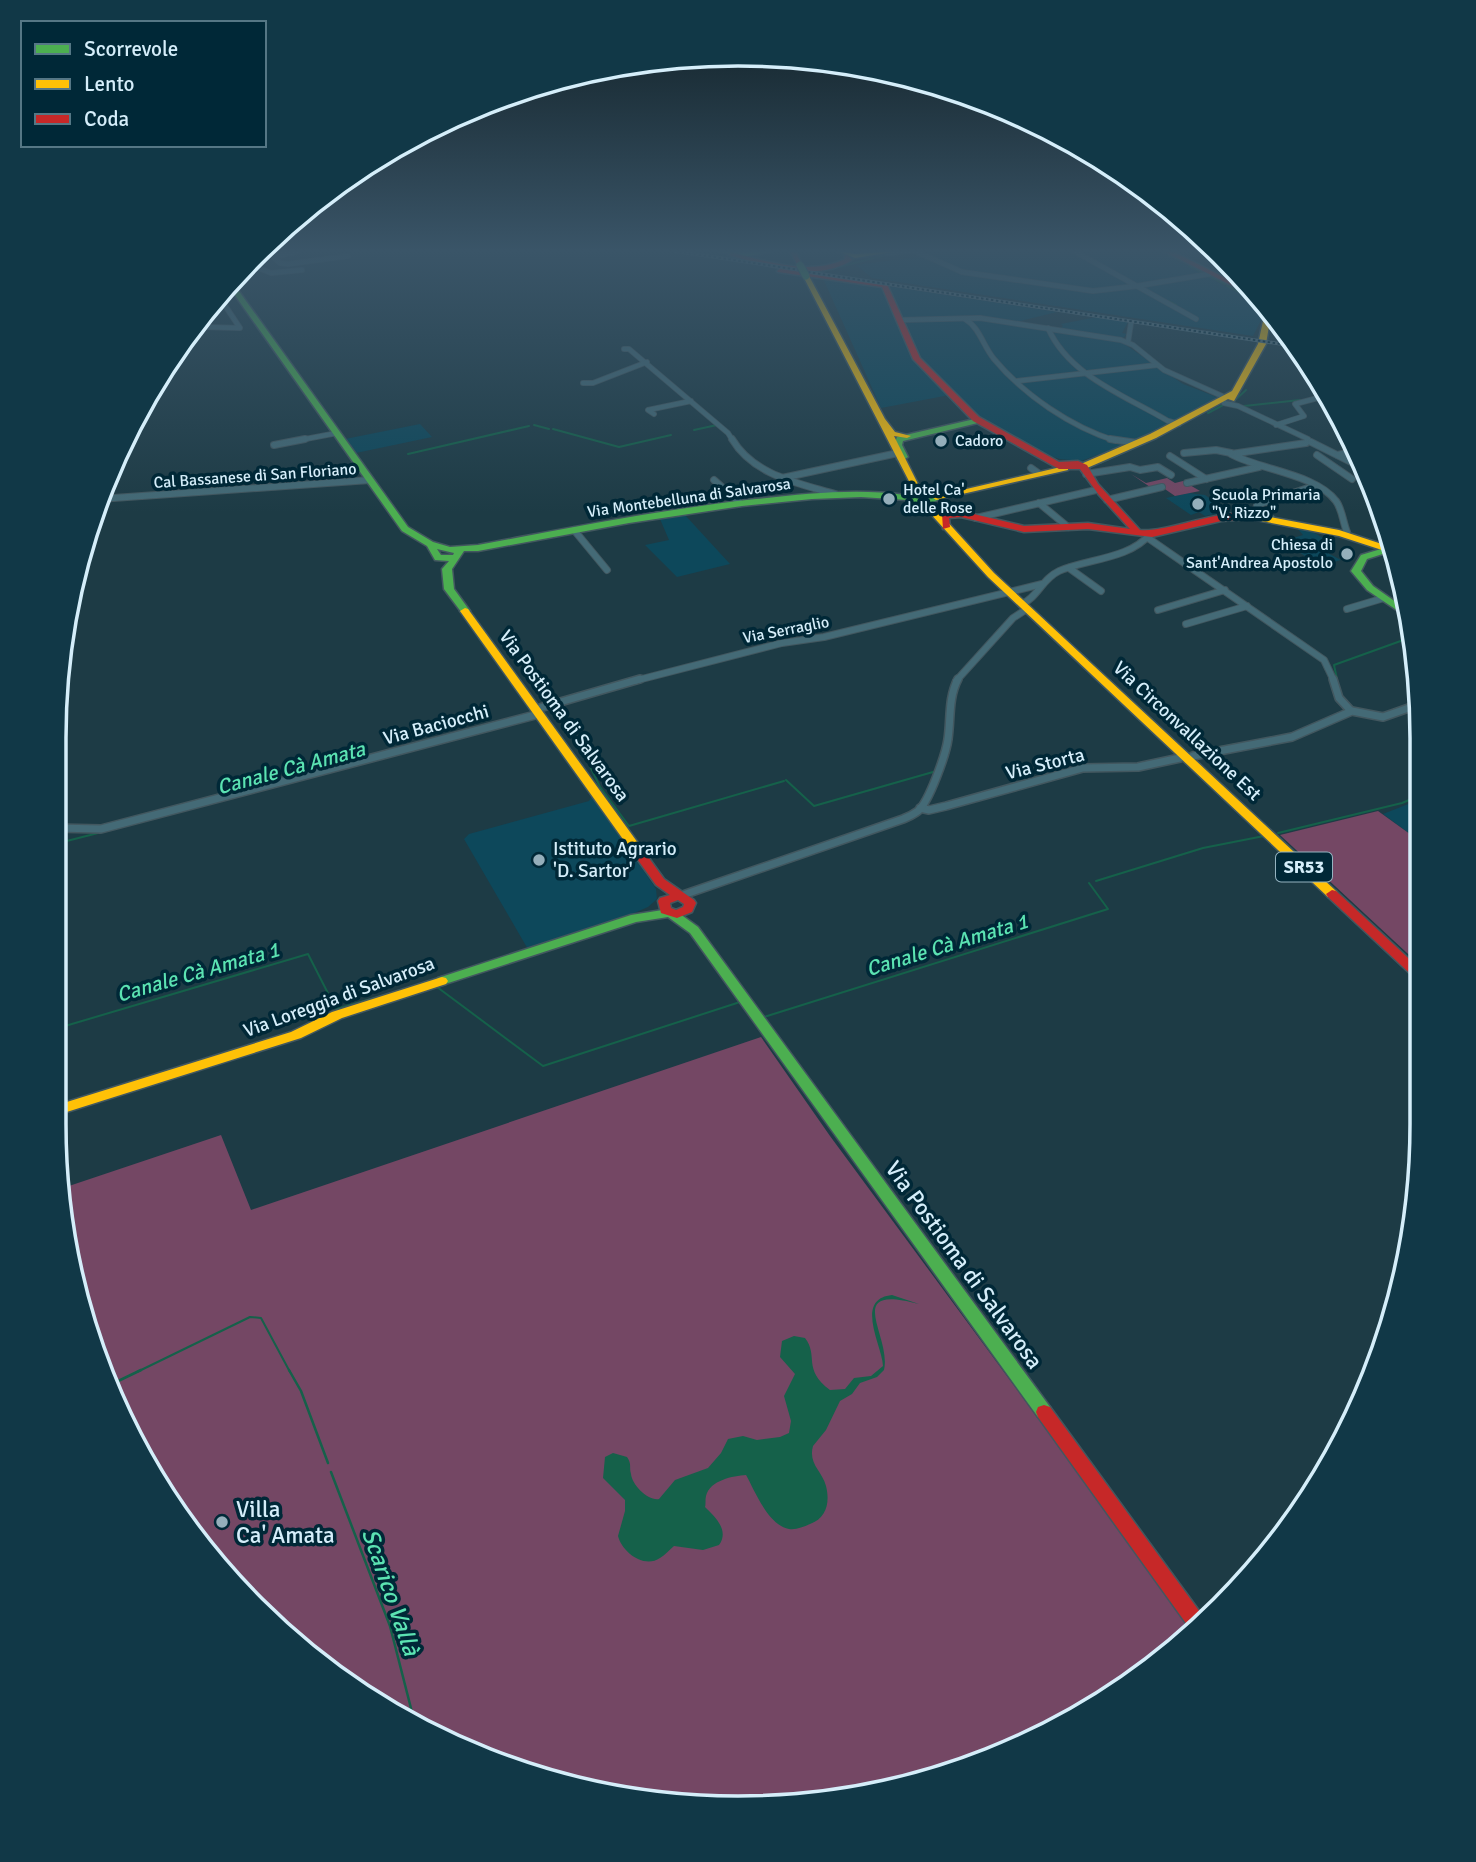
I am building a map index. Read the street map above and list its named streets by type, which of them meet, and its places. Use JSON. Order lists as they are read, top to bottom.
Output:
{
  "streets": {
    "street": [
      "Cal Bassanese di San Floriano",
      "Via Montebelluna di Salvarosa",
      "Via Serraglio",
      "Via Postioma di Salvarosa",
      "Via Baciocchi",
      "Via Circonvallazione Est",
      "Via Storta",
      "SR53",
      "Via Loreggia di Salvarosa"
    ]
  },
  "crossings": [
    ["Via Montebelluna di Salvarosa", "Via Circonvallazione Est"],
    ["Via Serraglio", "Via Postioma di Salvarosa"],
    ["Via Serraglio", "Via Baciocchi"],
    ["Via Serraglio", "Via Circonvallazione Est"],
    ["Via Postioma di Salvarosa", "Via Baciocchi"],
    ["Via Postioma di Salvarosa", "Via Loreggia di Salvarosa"]
  ],
  "water": ["Canale Cà Amata", "Canale Cà Amata 1", "Scarico Vallà"],
  "places": [
    "Cadoro",
    "Hotel Ca' delle Rose",
    "Scuola Primaria \"V. Rizzo\"",
    "Chiesa di Sant'Andrea Apostolo",
    "Istituto Agrario 'D. Sartor'",
    "Villa Ca' Amata"
  ],
  "legend": ["Scorrevole", "Lento", "Coda"]
}
